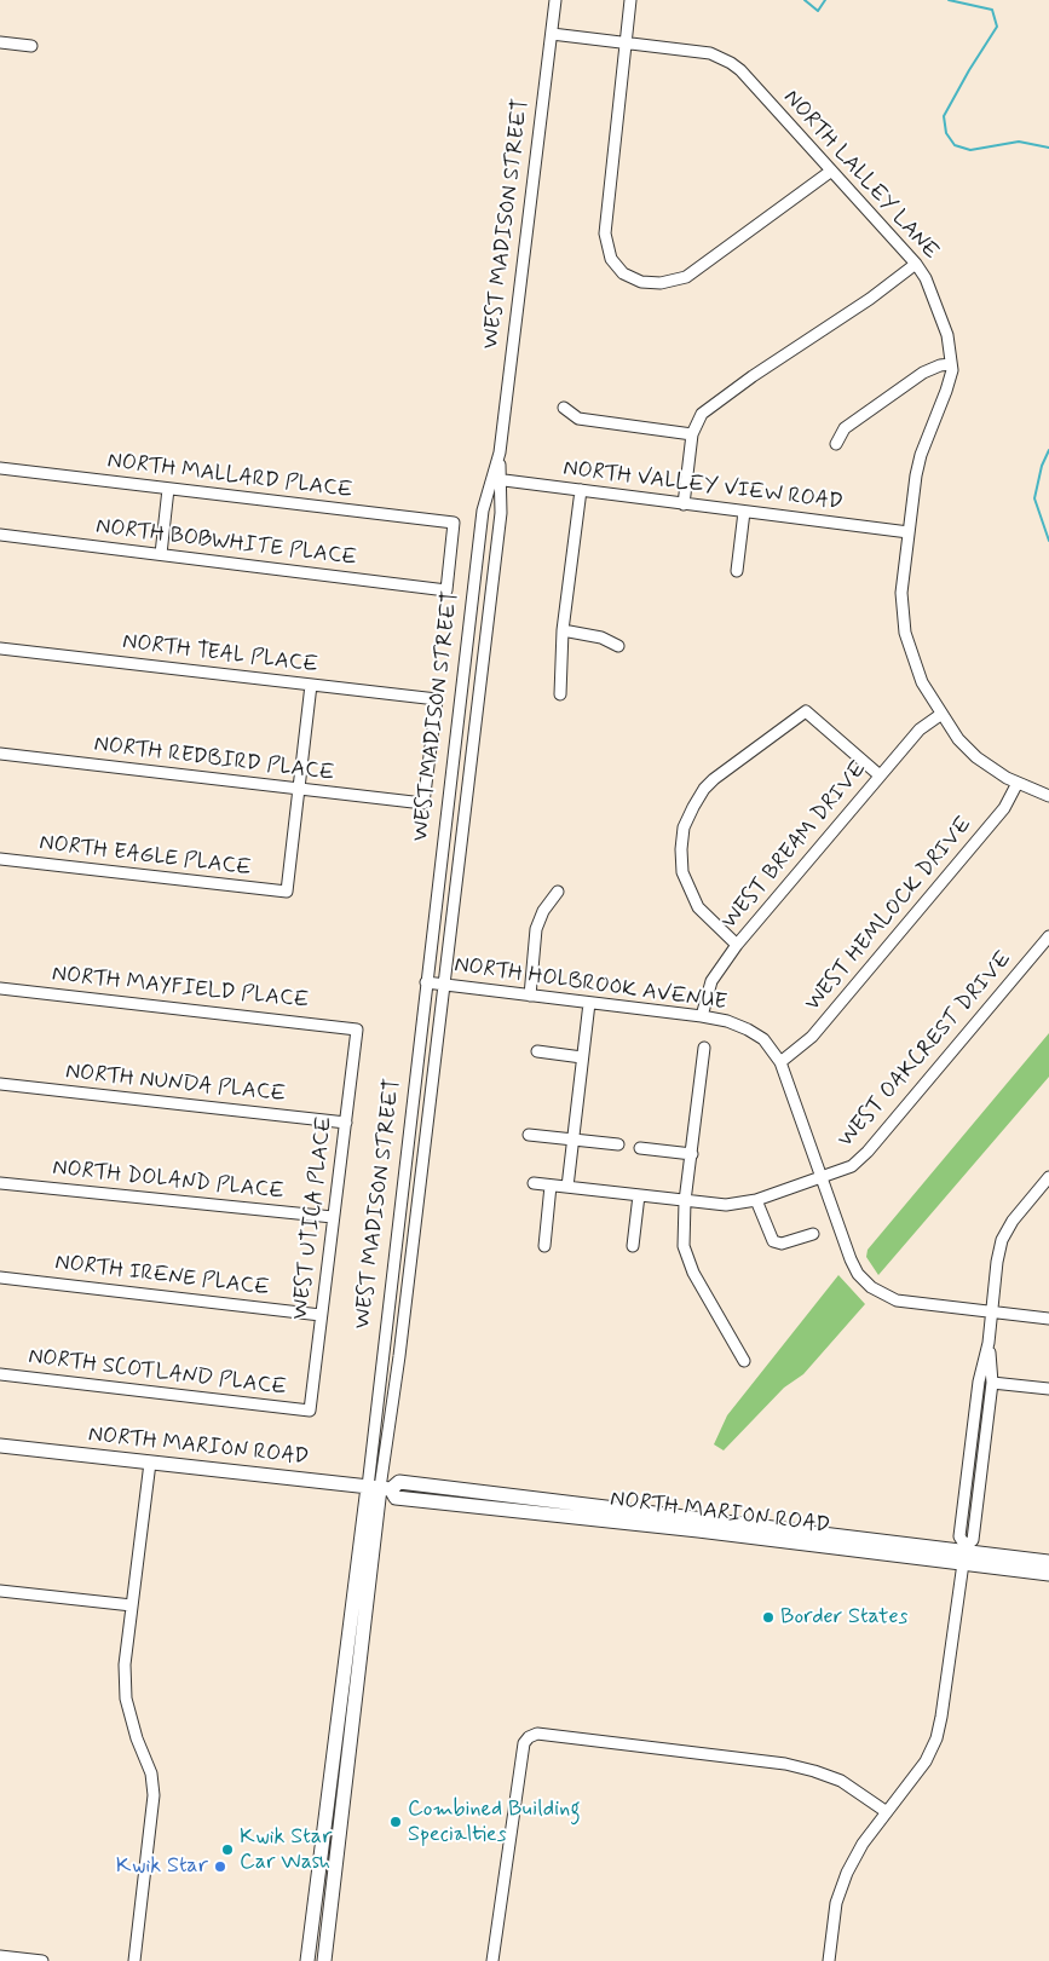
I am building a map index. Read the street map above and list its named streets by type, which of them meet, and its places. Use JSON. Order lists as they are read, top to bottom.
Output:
{
  "streets": {
    "main road": ["WEST MADISON STREET", "NORTH MARION ROAD"],
    "street": [
      "NORTH LALLEY LANE",
      "NORTH MALLARD PLACE",
      "NORTH VALLEY VIEW ROAD",
      "NORTH BOBWHITE PLACE",
      "NORTH TEAL PLACE",
      "NORTH REDBIRD PLACE",
      "WEST BREAM DRIVE",
      "NORTH EAGLE PLACE",
      "WEST HEMLOCK DRIVE",
      "NORTH HOLBROOK AVENUE",
      "NORTH MAYFIELD PLACE",
      "WEST OAKCREST DRIVE",
      "NORTH NUNDA PLACE",
      "NORTH DOLAND PLACE",
      "WEST UTICA PLACE",
      "NORTH IRENE PLACE",
      "NORTH SCOTLAND PLACE"
    ]
  },
  "crossings": [
    ["NORTH LALLEY LANE", "WEST MADISON STREET"],
    ["NORTH LALLEY LANE", "NORTH VALLEY VIEW ROAD"],
    ["NORTH LALLEY LANE", "WEST BREAM DRIVE"],
    ["NORTH LALLEY LANE", "WEST HEMLOCK DRIVE"],
    ["WEST MADISON STREET", "NORTH VALLEY VIEW ROAD"],
    ["WEST MADISON STREET", "NORTH HOLBROOK AVENUE"],
    ["WEST MADISON STREET", "NORTH MARION ROAD"],
    ["NORTH MALLARD PLACE", "NORTH BOBWHITE PLACE"],
    ["NORTH TEAL PLACE", "NORTH REDBIRD PLACE"],
    ["NORTH REDBIRD PLACE", "NORTH EAGLE PLACE"],
    ["WEST BREAM DRIVE", "NORTH HOLBROOK AVENUE"],
    ["WEST HEMLOCK DRIVE", "NORTH HOLBROOK AVENUE"],
    ["NORTH HOLBROOK AVENUE", "WEST OAKCREST DRIVE"],
    ["NORTH MAYFIELD PLACE", "WEST UTICA PLACE"],
    ["NORTH NUNDA PLACE", "WEST UTICA PLACE"],
    ["NORTH DOLAND PLACE", "WEST UTICA PLACE"],
    ["WEST UTICA PLACE", "NORTH IRENE PLACE"],
    ["WEST UTICA PLACE", "NORTH SCOTLAND PLACE"]
  ],
  "places": [
    "Border States",
    "Combined Building Specialties",
    "Kwik Star Car Wash",
    "Kwik Star"
  ]
}
